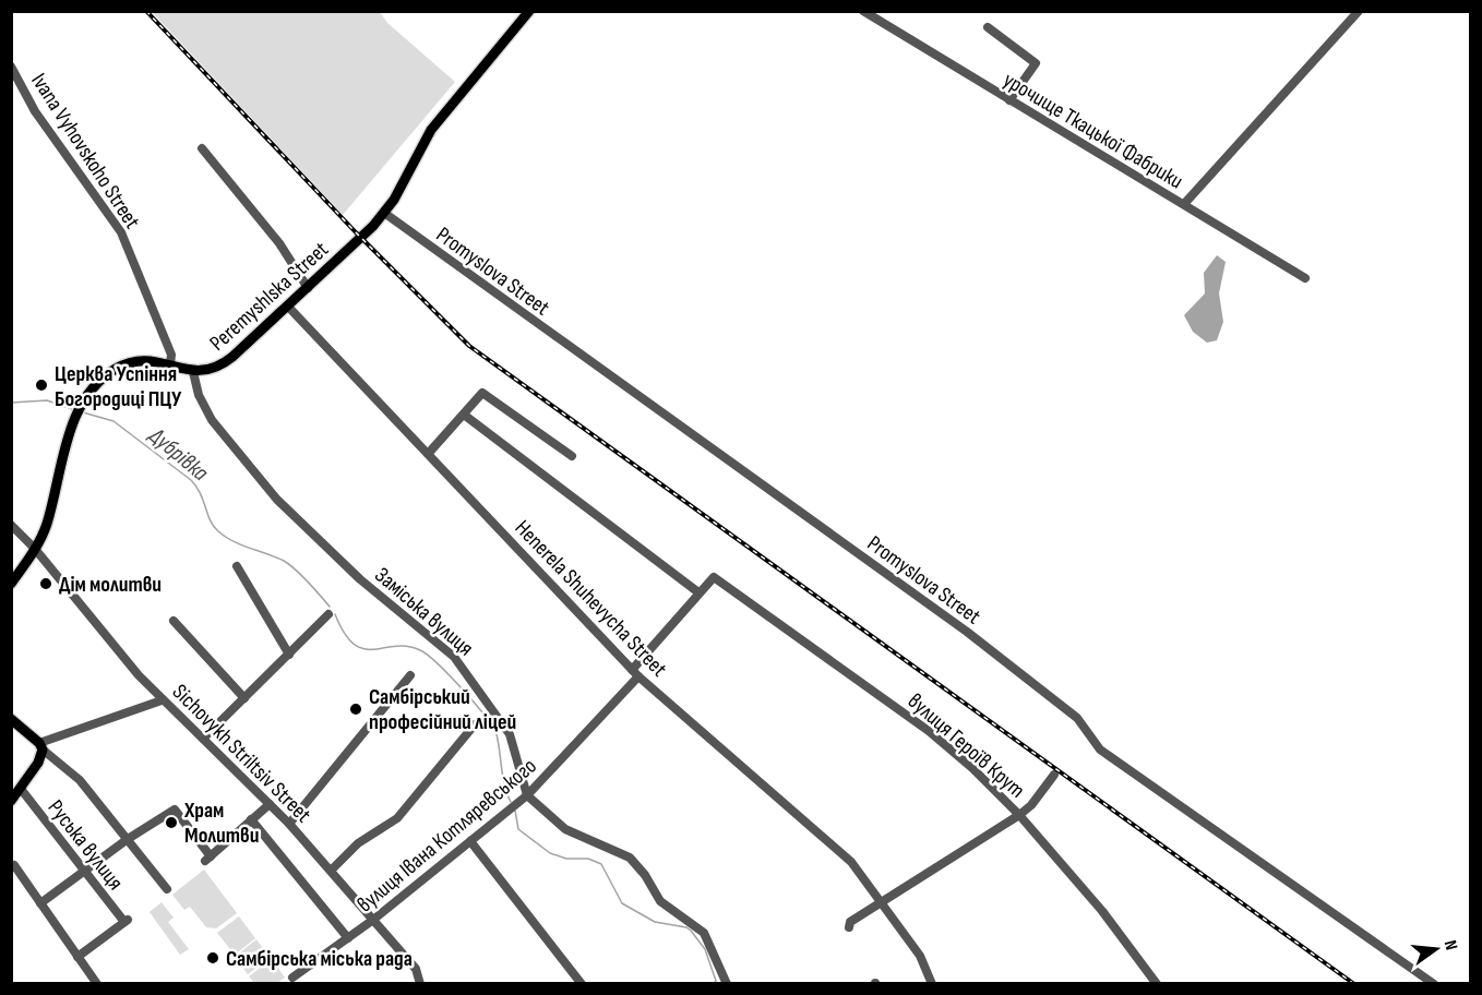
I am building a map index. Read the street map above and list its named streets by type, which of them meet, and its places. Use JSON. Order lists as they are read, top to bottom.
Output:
{
  "streets": {
    "main road": ["Peremyshlska Street"],
    "street": [
      "урочище Ткацької Фабрики",
      "Ivana Vyhovskoho Street",
      "Promyslova Street",
      "Henerela Shuhevycha Street",
      "Заміська вулиця",
      "вулиця Героїв Крут",
      "Sichovykh Striltsiv Street",
      "вулиця Івана Котляревського",
      "Руська вулиця"
    ]
  },
  "crossings": [
    ["Ivana Vyhovskoho Street", "Peremyshlska Street"],
    ["Promyslova Street", "Peremyshlska Street"],
    ["Peremyshlska Street", "Henerela Shuhevycha Street"],
    ["Peremyshlska Street", "Заміська вулиця"],
    ["Peremyshlska Street", "Sichovykh Striltsiv Street"],
    ["Henerela Shuhevycha Street", "вулиця Івана Котляревського"],
    ["Заміська вулиця", "вулиця Івана Котляревського"],
    ["вулиця Героїв Крут", "вулиця Івана Котляревського"],
    ["Sichovykh Striltsiv Street", "вулиця Івана Котляревського"]
  ],
  "water": ["Дубрівка"],
  "places": [
    "Церква Успіння Богородиці ПЦУ",
    "Дім молитви",
    "Самбірський професійний ліцей",
    "Храм Молитви",
    "Самбірська міська рада"
  ],
  "north": "right"
}
